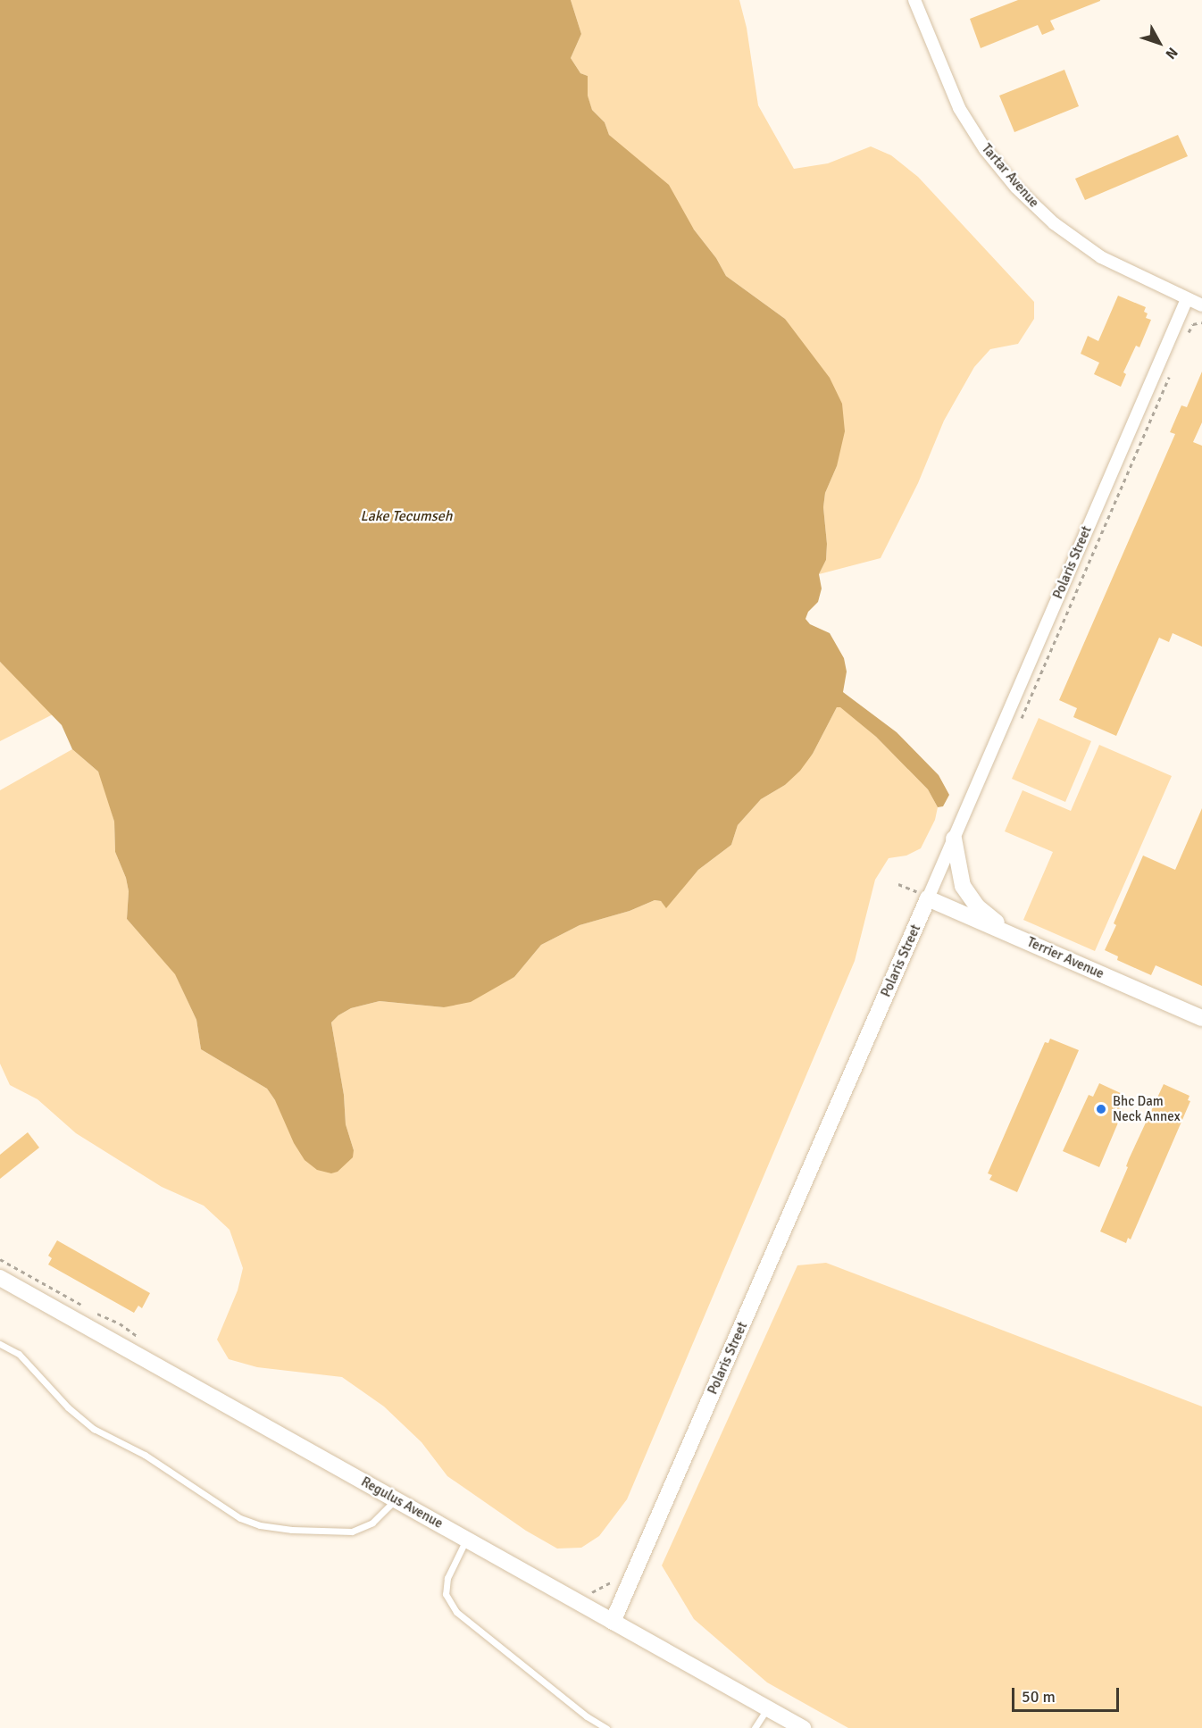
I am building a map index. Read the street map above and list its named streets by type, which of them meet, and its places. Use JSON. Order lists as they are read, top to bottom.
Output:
{
  "streets": {
    "street": [
      "Tartar Avenue",
      "Polaris Street",
      "Terrier Avenue",
      "Regulus Avenue"
    ]
  },
  "crossings": [
    ["Tartar Avenue", "Polaris Street"],
    ["Polaris Street", "Terrier Avenue"],
    ["Polaris Street", "Regulus Avenue"]
  ],
  "water": ["Lake Tecumseh"],
  "places": ["Bhc Dam Neck Annex"],
  "scale_bar": "50 m",
  "north": "bottom right"
}
